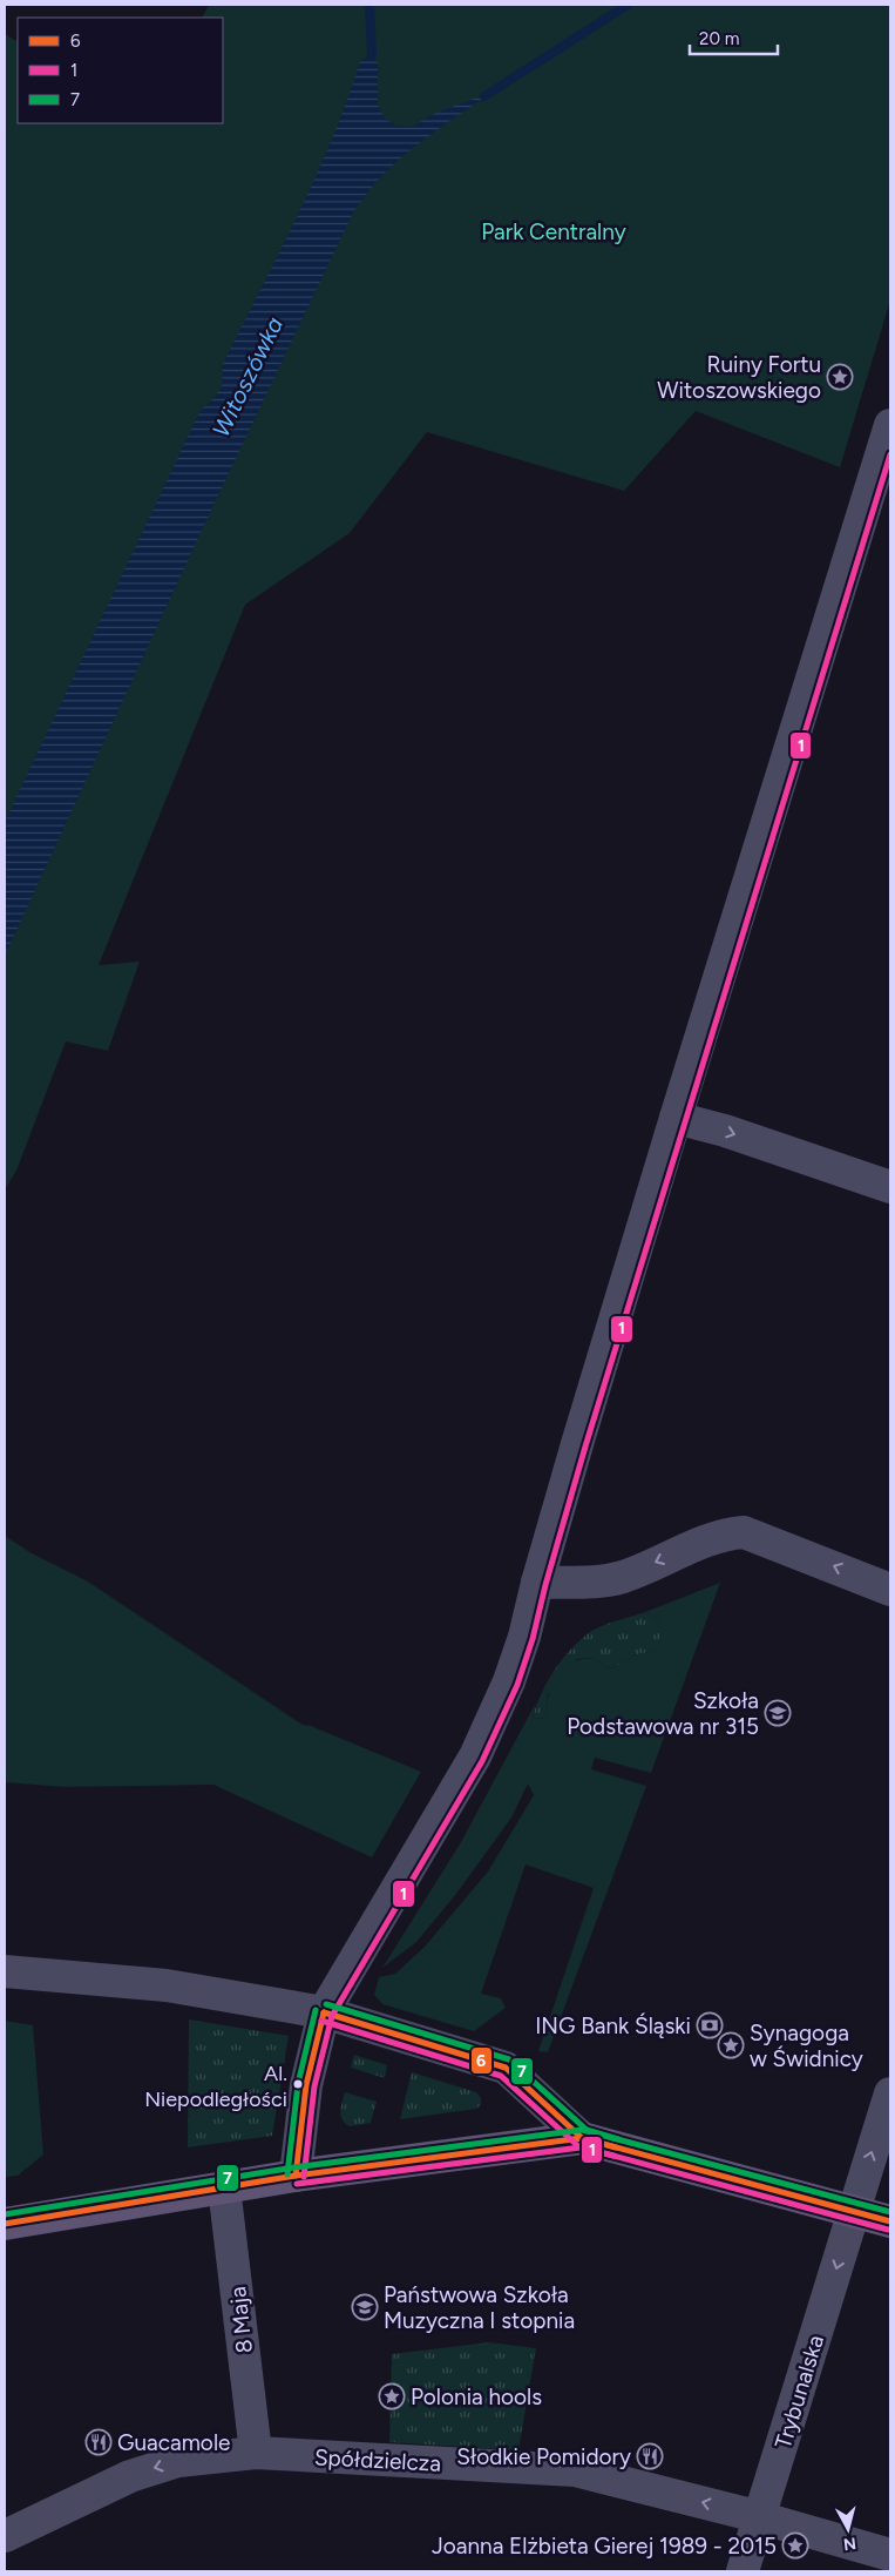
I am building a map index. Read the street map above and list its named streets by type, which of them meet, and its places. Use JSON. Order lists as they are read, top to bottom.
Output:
{
  "streets": {
    "street": ["8 Maja", "Trybunalska", "Spółdzielcza"]
  },
  "crossings": [
    ["8 Maja", "Spółdzielcza"],
    ["Trybunalska", "Spółdzielcza"]
  ],
  "one_way": ["Spółdzielcza"],
  "water": ["Witoszówka"],
  "parks": ["Park Centralny"],
  "places": {
    "place": [
      "Ruiny Fortu Witoszowskiego",
      "Synagoga w Świdnicy",
      "Polonia hools",
      "Joanna Elżbieta Gierej 1989 - 2015"
    ],
    "school or university": ["Szkoła Podstawowa nr 315", "Państwowa Szkoła Muzyczna I stopnia"],
    "bank": ["ING Bank Śląski"],
    "other": ["Al. Niepodległości"],
    "restaurant": ["Guacamole", "Słodkie Pomidory"]
  },
  "lines": ["transit line 1", "transit line 7", "transit line 6"],
  "legend": ["6", "1", "7"],
  "scale_bar": "20 m",
  "north": "bottom"
}
